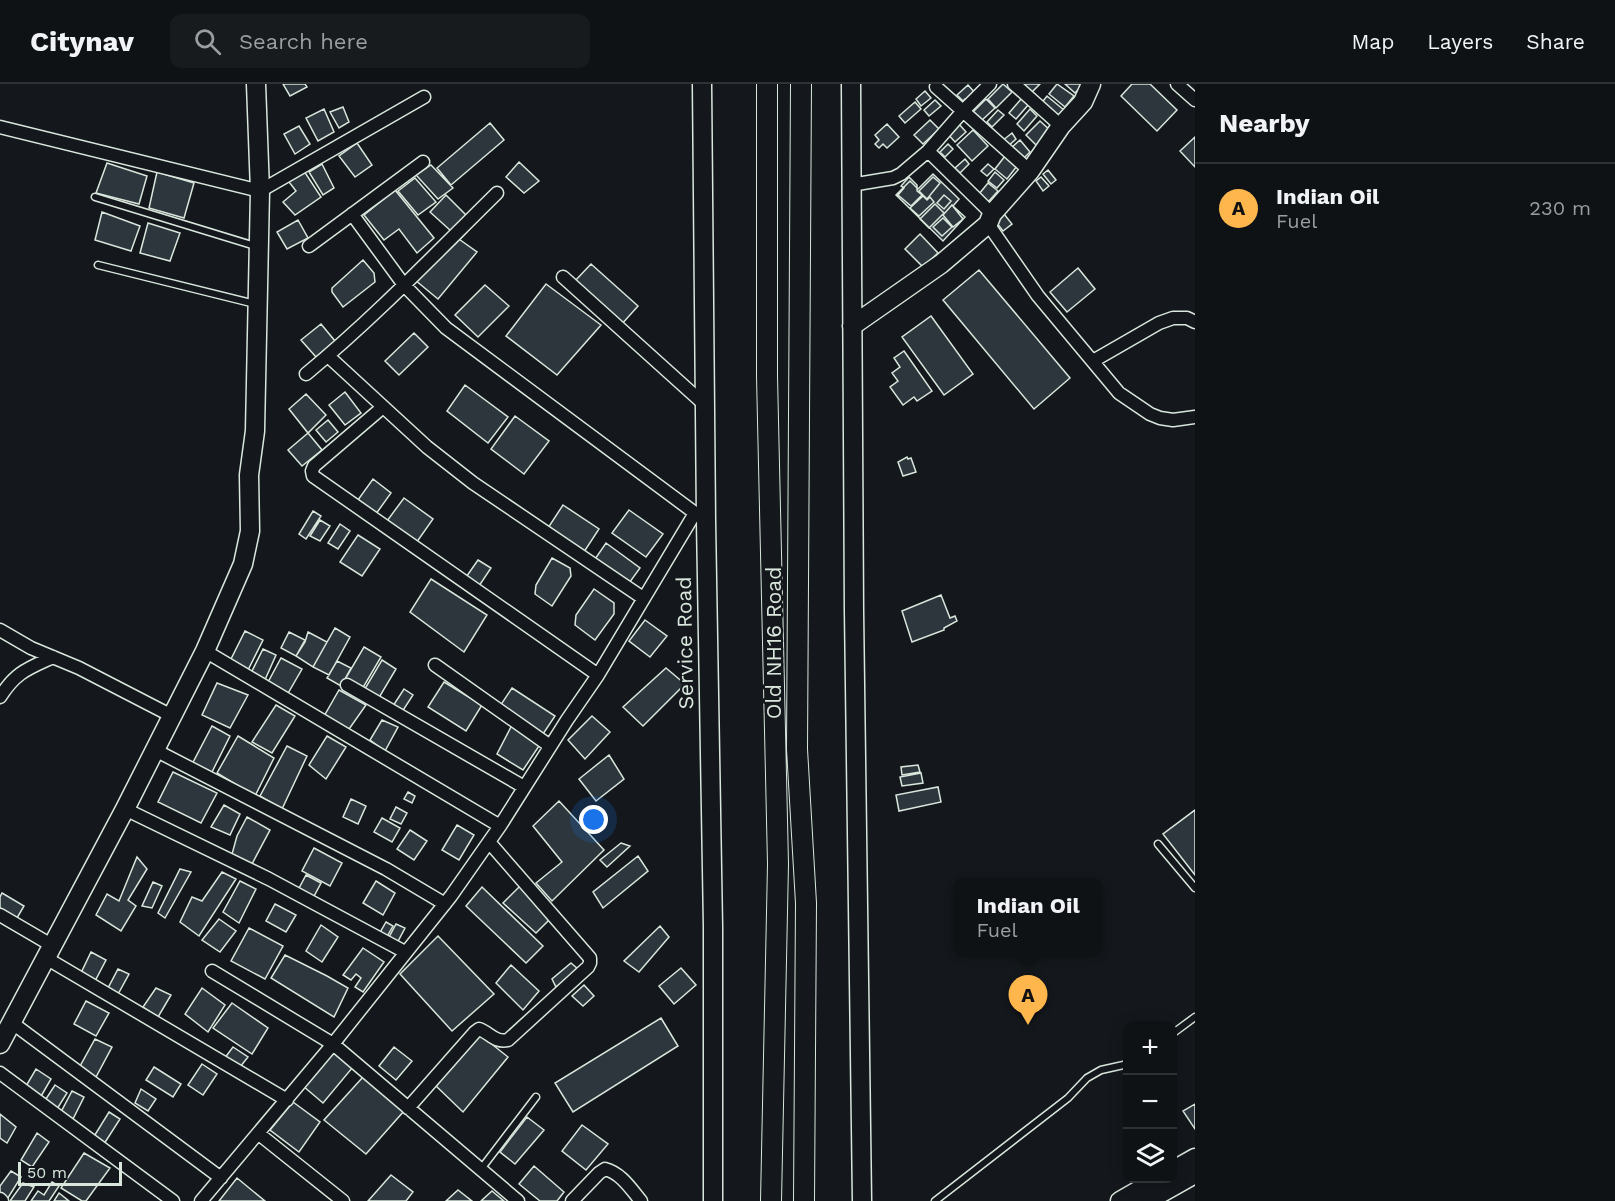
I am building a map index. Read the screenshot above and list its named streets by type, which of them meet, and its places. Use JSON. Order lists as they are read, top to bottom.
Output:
{
  "streets": {
    "main road": ["Old NH16 Road"],
    "street": ["Service Road"]
  },
  "scale_bar": "50 m",
  "page": {
    "header": "Citynav",
    "search": "Search here",
    "nav": ["Map", "Layers", "Share"],
    "heading": "Nearby",
    "list": [
      {
        "mark": "A",
        "name": "Indian Oil",
        "note": "Fuel",
        "value": "230 m"
      }
    ],
    "popup": ["Indian Oil", "Fuel"],
    "pins": "A",
    "map_buttons": ["+", "−"],
    "scale": "50 m"
  }
}
